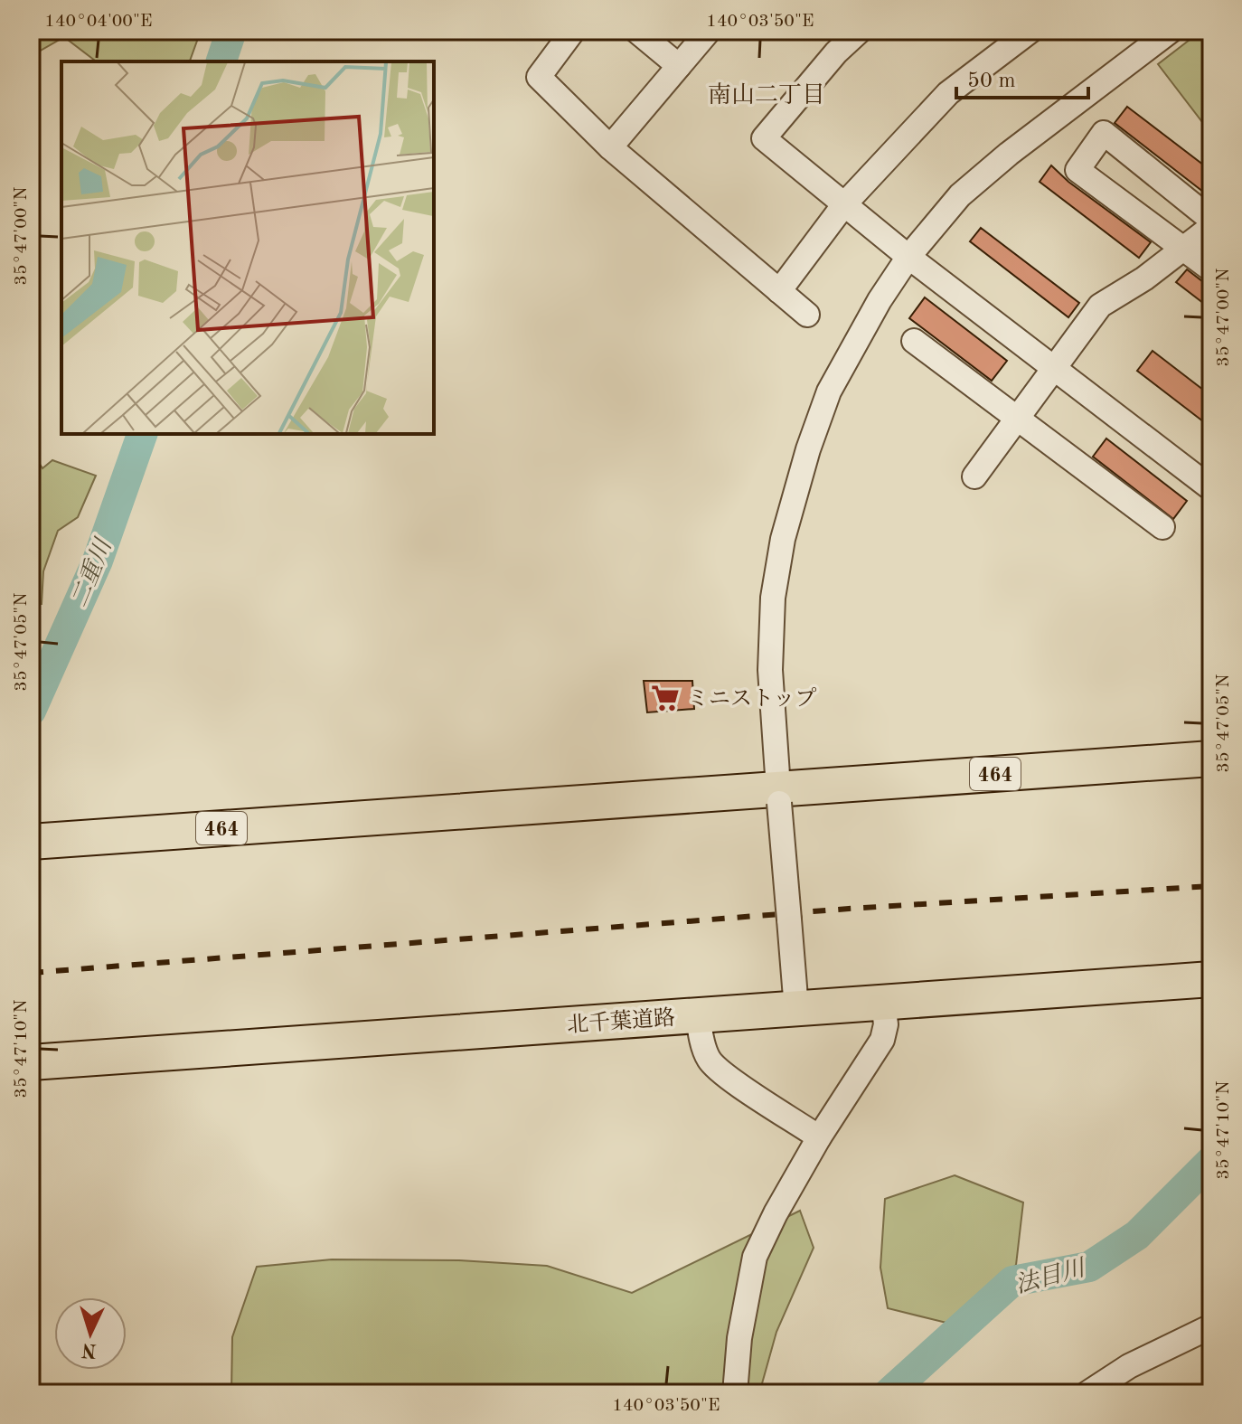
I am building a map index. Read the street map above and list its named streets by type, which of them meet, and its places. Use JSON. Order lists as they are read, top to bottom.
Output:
{
  "streets": {
    "highway": ["464", "北千葉道路"]
  },
  "districts": ["南山二丁目"],
  "water": ["二重川", "法目川"],
  "places": {
    "supermarket": ["ミニストップ"]
  },
  "scale_bar": "50 m",
  "north": "bottom",
  "coordinates": [
    "140°04'00\"E",
    "140°03'50\"E",
    "35°47'00\"N",
    "35°47'05\"N",
    "35°47'10\"N"
  ]
}
